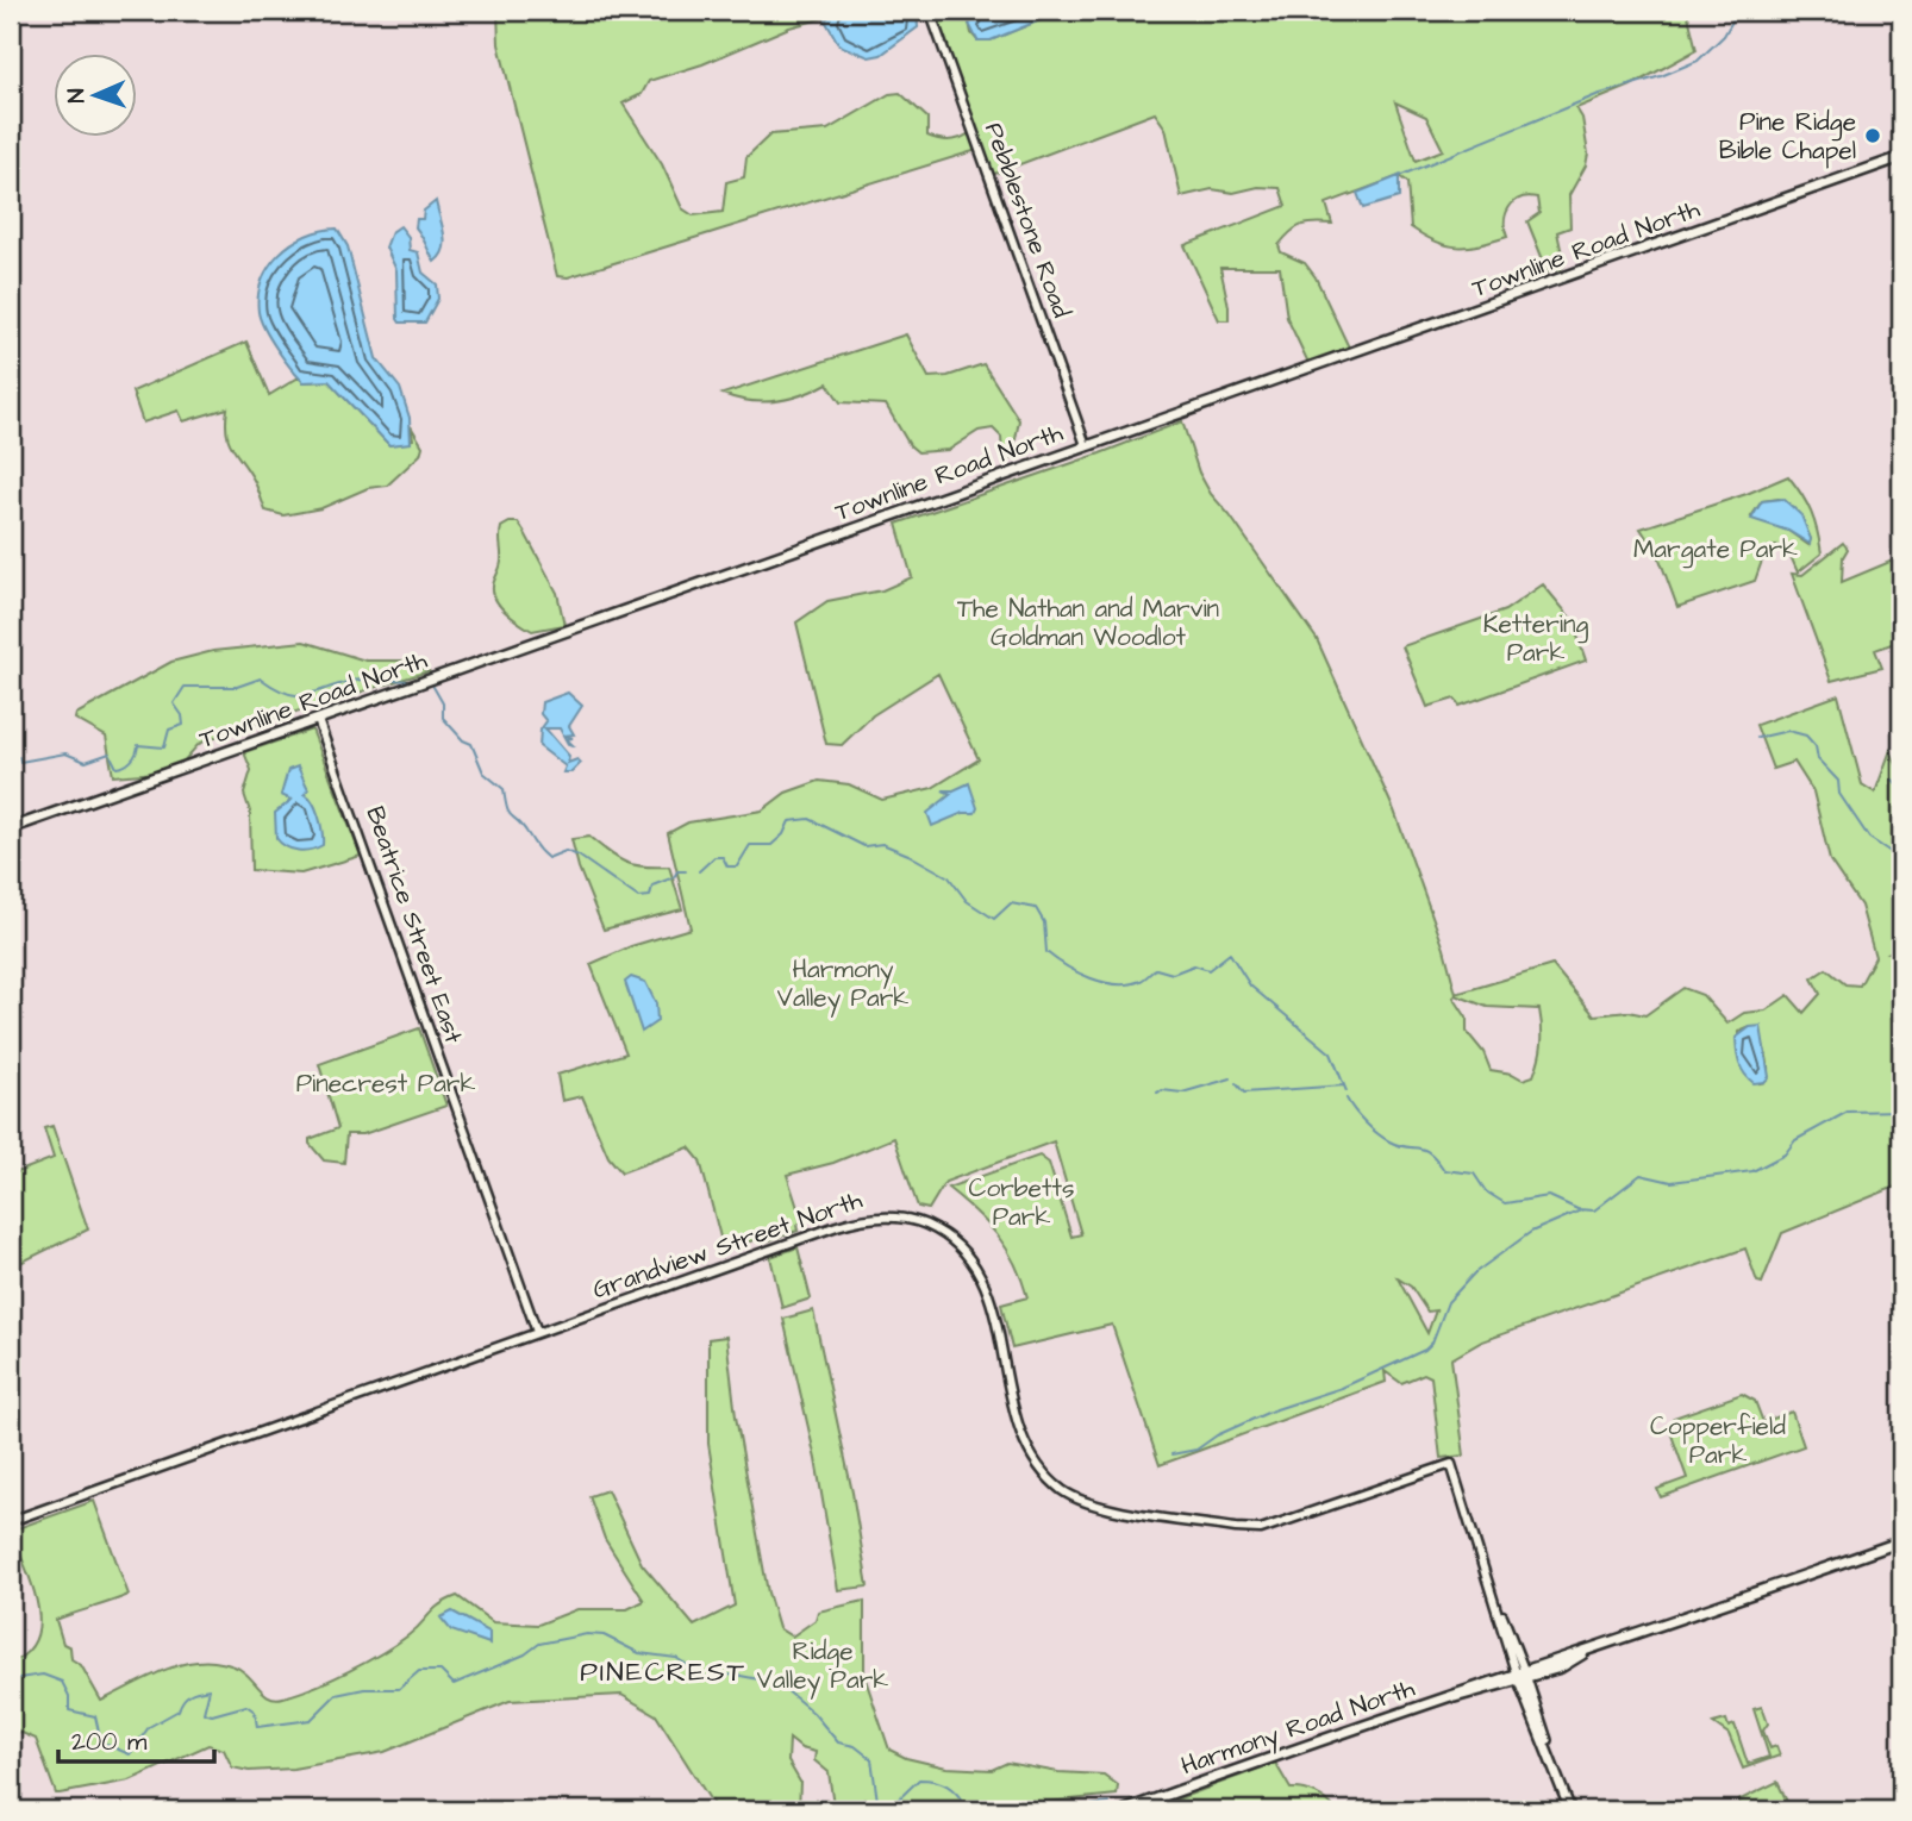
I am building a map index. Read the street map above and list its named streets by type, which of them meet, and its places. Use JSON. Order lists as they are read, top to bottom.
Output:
{
  "streets": {
    "main road": ["Townline Road North", "Harmony Road North"],
    "street": ["Pebblestone Road", "Beatrice Street East", "Grandview Street North"]
  },
  "crossings": [
    ["Pebblestone Road", "Townline Road North"],
    ["Townline Road North", "Beatrice Street East"],
    ["Beatrice Street East", "Grandview Street North"],
    ["Grandview Street North", "Harmony Road North"]
  ],
  "districts": ["PINECREST"],
  "parks": [
    "Margate Park",
    "The Nathan and Marvin Goldman Woodlot",
    "Kettering Park",
    "Harmony Valley Park",
    "Pinecrest Park",
    "Corbetts Park",
    "Copperfield Park",
    "Ridge Valley Park"
  ],
  "places": ["Pine Ridge Bible Chapel"],
  "scale_bar": "200 m",
  "north": "left"
}
